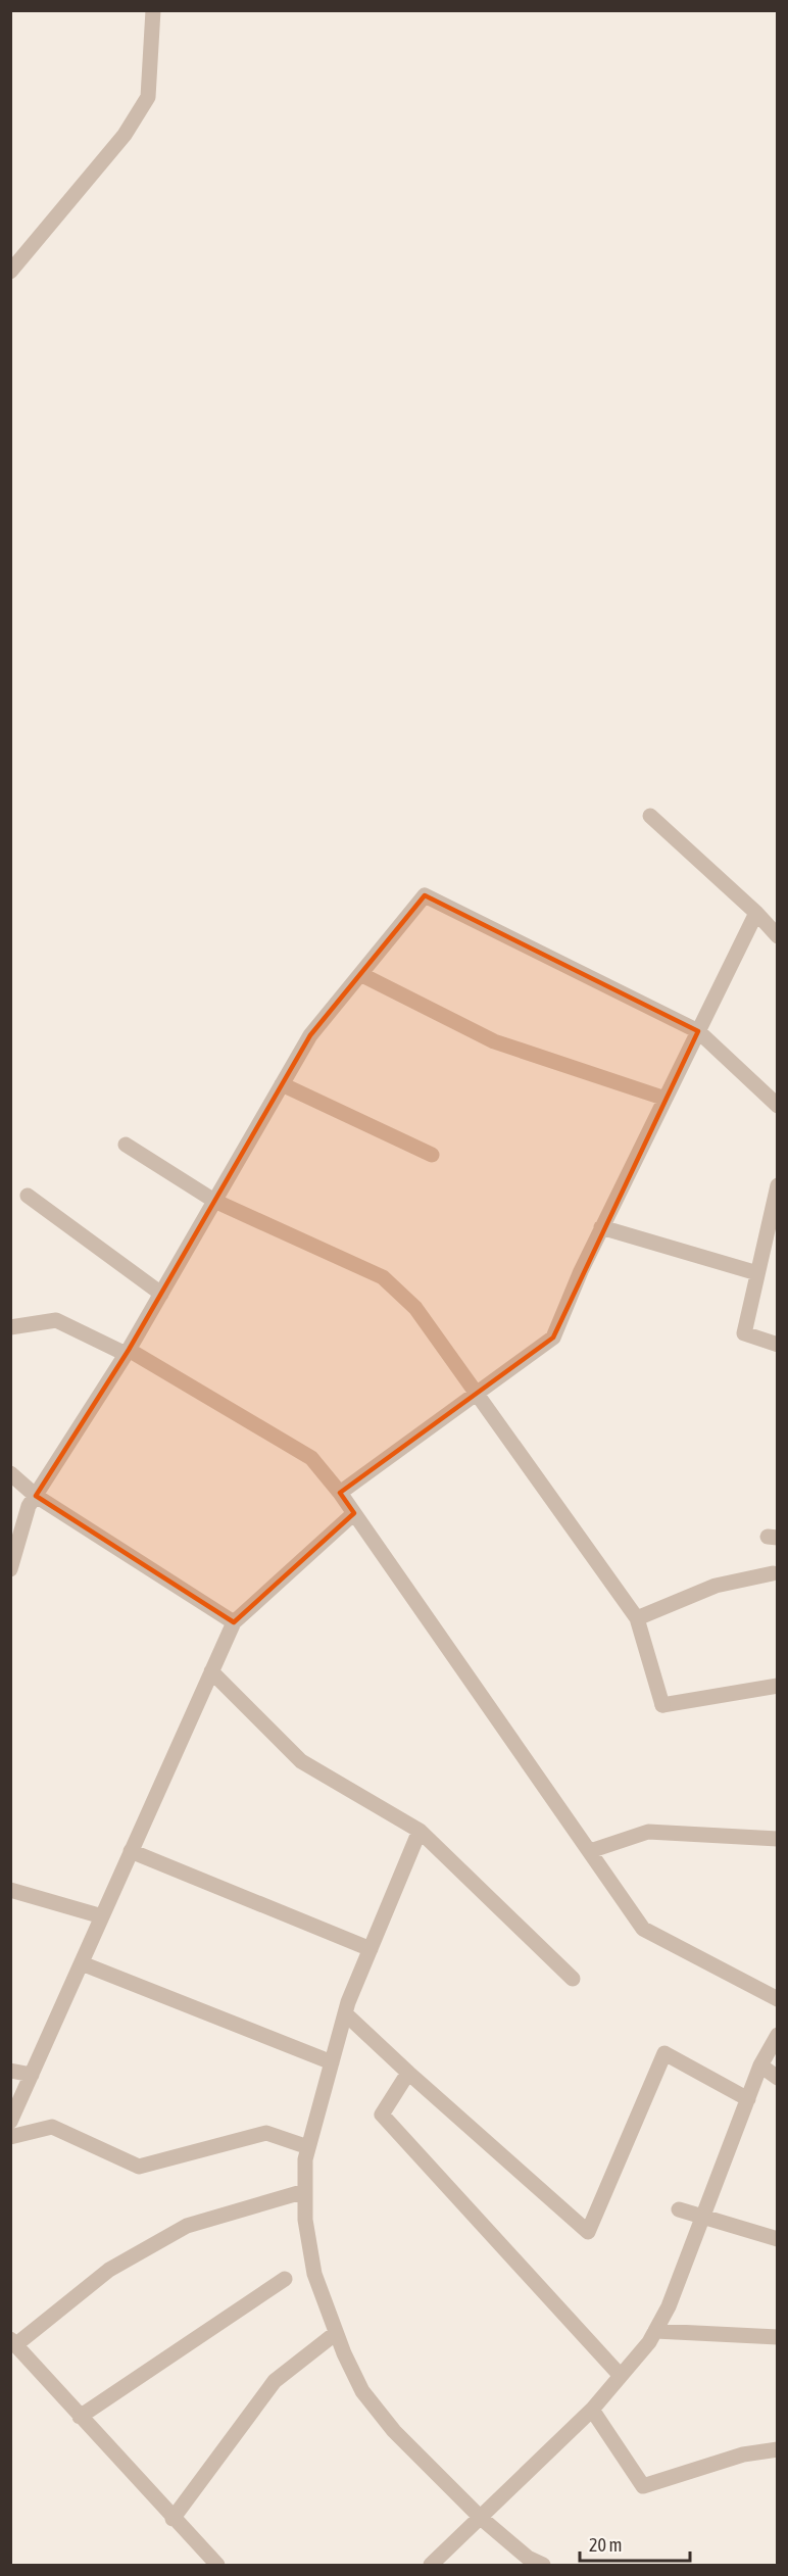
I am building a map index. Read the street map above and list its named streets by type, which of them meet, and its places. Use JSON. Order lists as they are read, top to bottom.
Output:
{
  "scale_bar": "20 m"
}
